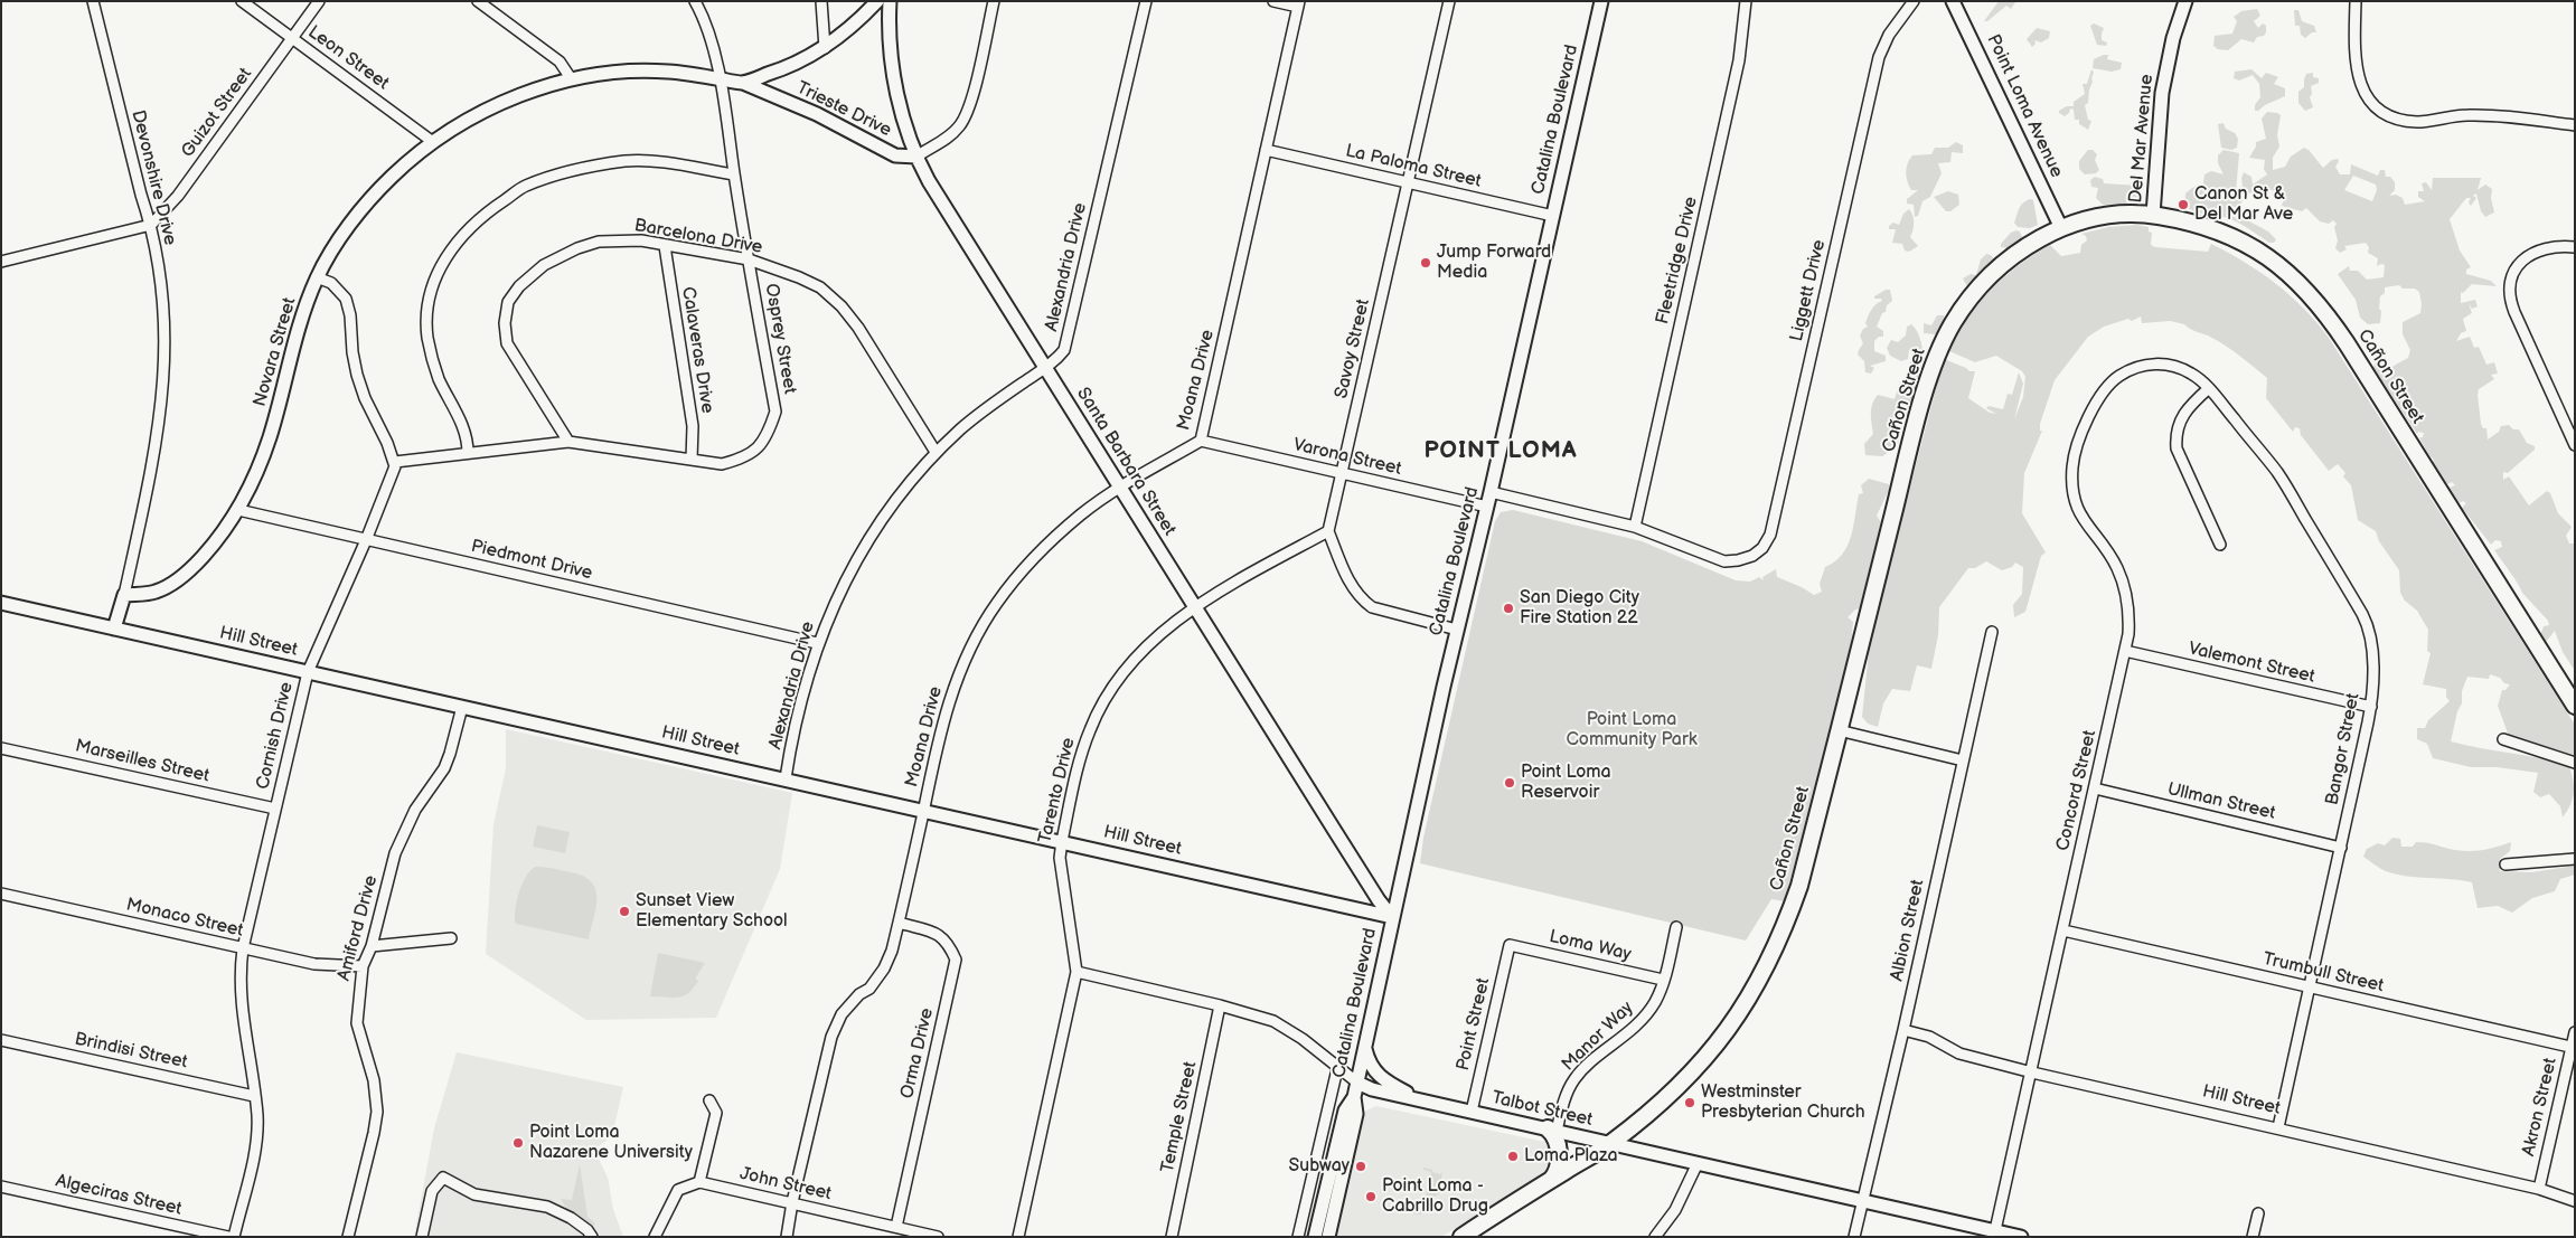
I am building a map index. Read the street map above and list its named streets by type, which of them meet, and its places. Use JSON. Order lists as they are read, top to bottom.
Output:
{
  "streets": {
    "main road": ["Cañon Street"],
    "street": [
      "Leon Street",
      "Point Loma Avenue",
      "Trieste Drive",
      "Guizot Street",
      "Catalina Boulevard",
      "Del Mar Avenue",
      "La Paloma Street",
      "Devonshire Drive",
      "Barcelona Drive",
      "Fleetridge Drive",
      "Alexandria Drive",
      "Liggett Drive",
      "Osprey Street",
      "Savoy Street",
      "Calaveras Drive",
      "Novara Street",
      "Moana Drive",
      "Varona Street",
      "Santa Barbara Street",
      "Piedmont Drive",
      "Hill Street",
      "Valemont Street",
      "Cornish Drive",
      "Bangor Street",
      "Marseilles Street",
      "Tarento Drive",
      "Concord Street",
      "Ullman Street",
      "Monaco Street",
      "Amiford Drive",
      "Albion Street",
      "Loma Way",
      "Trumbull Street",
      "Point Street",
      "Manor Way",
      "Brindisi Street",
      "Orma Drive",
      "Akron Street",
      "Talbot Street",
      "Temple Street",
      "John Street",
      "Algeciras Street"
    ]
  },
  "crossings": [
    ["Leon Street", "Guizot Street"],
    ["Leon Street", "Novara Street"],
    ["Point Loma Avenue", "Cañon Street"],
    ["Trieste Drive", "Novara Street"],
    ["Trieste Drive", "Santa Barbara Street"],
    ["Guizot Street", "Devonshire Drive"],
    ["Catalina Boulevard", "La Paloma Street"],
    ["Catalina Boulevard", "Varona Street"],
    ["Catalina Boulevard", "Santa Barbara Street"],
    ["Catalina Boulevard", "Hill Street"],
    ["Catalina Boulevard", "Talbot Street"],
    ["Del Mar Avenue", "Cañon Street"],
    ["La Paloma Street", "Savoy Street"],
    ["La Paloma Street", "Moana Drive"],
    ["Devonshire Drive", "Novara Street"],
    ["Barcelona Drive", "Alexandria Drive"],
    ["Barcelona Drive", "Osprey Street"],
    ["Barcelona Drive", "Calaveras Drive"],
    ["Fleetridge Drive", "Liggett Drive"],
    ["Alexandria Drive", "Santa Barbara Street"],
    ["Alexandria Drive", "Piedmont Drive"],
    ["Alexandria Drive", "Hill Street"],
    ["Osprey Street", "Calaveras Drive"],
    ["Osprey Street", "Novara Street"],
    ["Osprey Street", "Cornish Drive"],
    ["Savoy Street", "Varona Street"],
    ["Savoy Street", "Tarento Drive"],
    ["Novara Street", "Piedmont Drive"],
    ["Cañon Street", "Talbot Street"],
    ["Moana Drive", "Varona Street"],
    ["Moana Drive", "Santa Barbara Street"],
    ["Moana Drive", "Hill Street"],
    ["Moana Drive", "Orma Drive"],
    ["Moana Drive", "John Street"],
    ["Santa Barbara Street", "Hill Street"],
    ["Santa Barbara Street", "Tarento Drive"],
    ["Piedmont Drive", "Cornish Drive"],
    ["Hill Street", "Cornish Drive"],
    ["Hill Street", "Bangor Street"],
    ["Hill Street", "Tarento Drive"],
    ["Hill Street", "Concord Street"],
    ["Hill Street", "Amiford Drive"],
    ["Hill Street", "Albion Street"],
    ["Hill Street", "Akron Street"],
    ["Valemont Street", "Bangor Street"],
    ["Valemont Street", "Concord Street"],
    ["Cornish Drive", "Marseilles Street"],
    ["Cornish Drive", "Monaco Street"],
    ["Cornish Drive", "Brindisi Street"],
    ["Bangor Street", "Concord Street"],
    ["Bangor Street", "Ullman Street"],
    ["Bangor Street", "Trumbull Street"],
    ["Tarento Drive", "Talbot Street"],
    ["Concord Street", "Ullman Street"],
    ["Concord Street", "Trumbull Street"],
    ["Concord Street", "Talbot Street"],
    ["Monaco Street", "Amiford Drive"],
    ["Albion Street", "Talbot Street"],
    ["Loma Way", "Point Street"],
    ["Loma Way", "Manor Way"],
    ["Trumbull Street", "Akron Street"],
    ["Point Street", "Talbot Street"],
    ["Manor Way", "Talbot Street"],
    ["Orma Drive", "John Street"],
    ["Talbot Street", "Temple Street"]
  ],
  "districts": ["POINT LOMA"],
  "parks": ["Point Loma Community Park"],
  "places": [
    "Canon St & Del Mar Ave",
    "Jump Forward Media",
    "San Diego City Fire Station 22",
    "Point Loma Reservoir",
    "Sunset View Elementary School",
    "Westminster Presbyterian Church",
    "Point Loma Nazarene University",
    "Loma Plaza",
    "Subway",
    "Point Loma - Cabrillo Drug"
  ]
}
